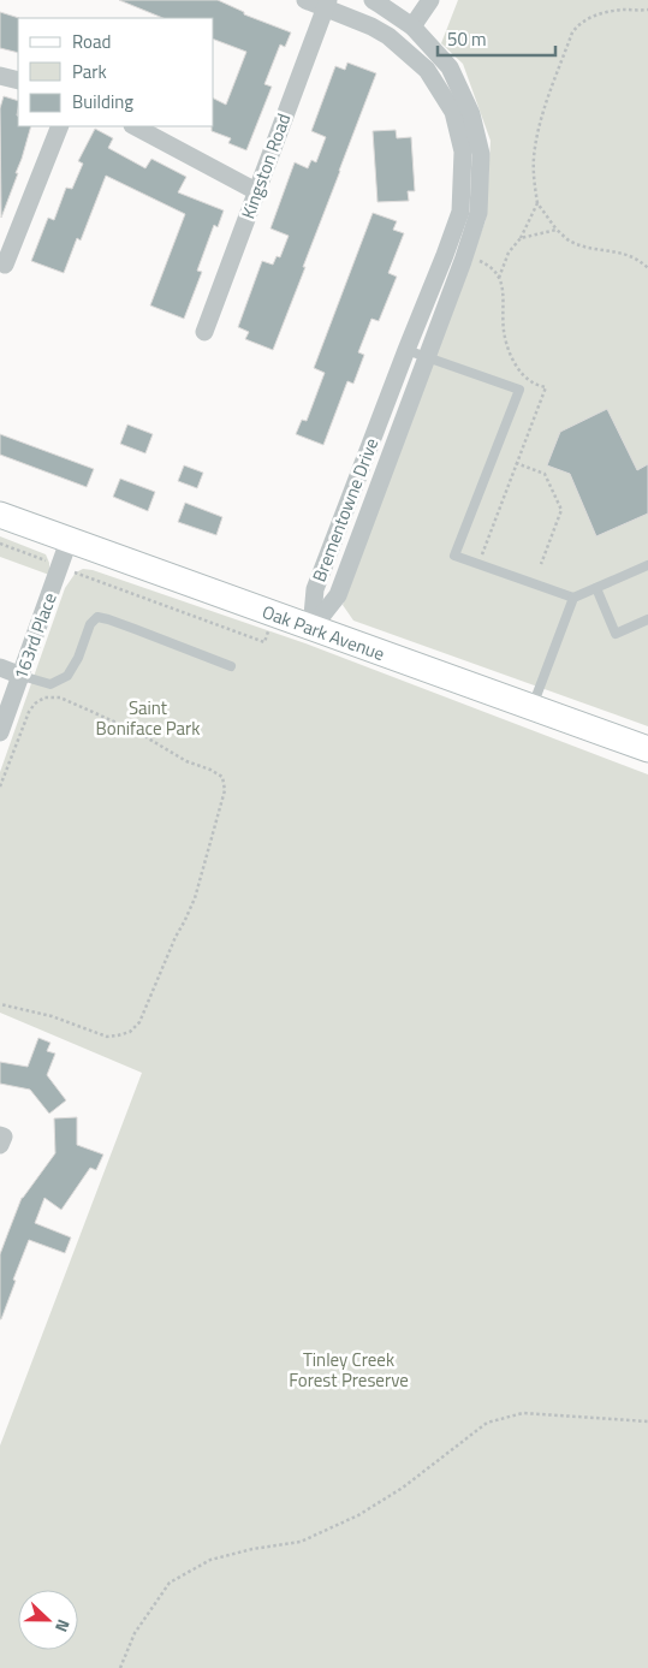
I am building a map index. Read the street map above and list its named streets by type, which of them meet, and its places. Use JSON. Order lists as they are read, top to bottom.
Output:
{
  "streets": {
    "street": [
      "Kingston Road",
      "Brementowne Drive",
      "Oak Park Avenue",
      "163rd Place"
    ]
  },
  "crossings": [
    ["Kingston Road", "Brementowne Drive"],
    ["Brementowne Drive", "Oak Park Avenue"],
    ["Oak Park Avenue", "163rd Place"]
  ],
  "parks": ["Saint Boniface Park", "Tinley Creek Forest Preserve"],
  "legend": ["Road", "Park", "Building"],
  "scale_bar": "50 m",
  "north": "right"
}
